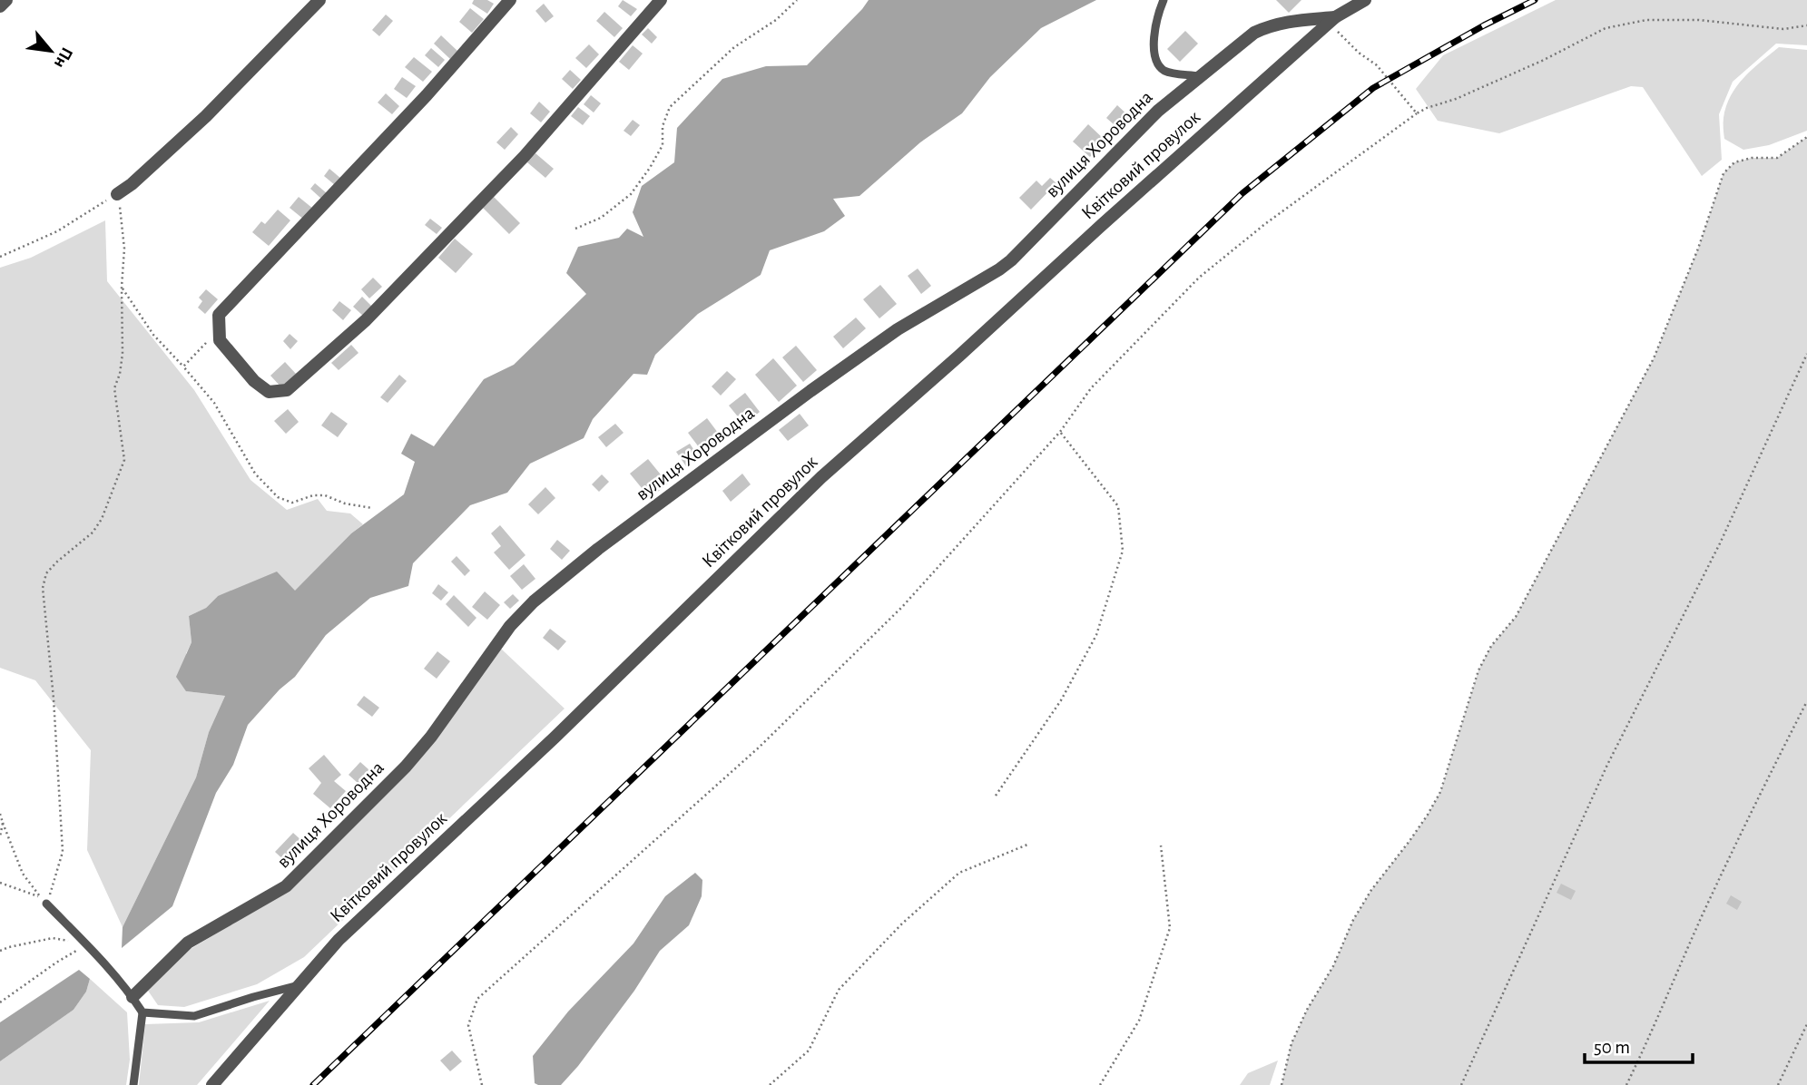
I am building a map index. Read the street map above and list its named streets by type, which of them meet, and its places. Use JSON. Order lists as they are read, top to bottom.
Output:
{
  "streets": {
    "street": ["вулиця Хороводна", "Квітковий провулок"]
  },
  "crossings": [
    ["вулиця Хороводна", "Квітковий провулок"]
  ],
  "scale_bar": "50 m",
  "north": "bottom right"
}
